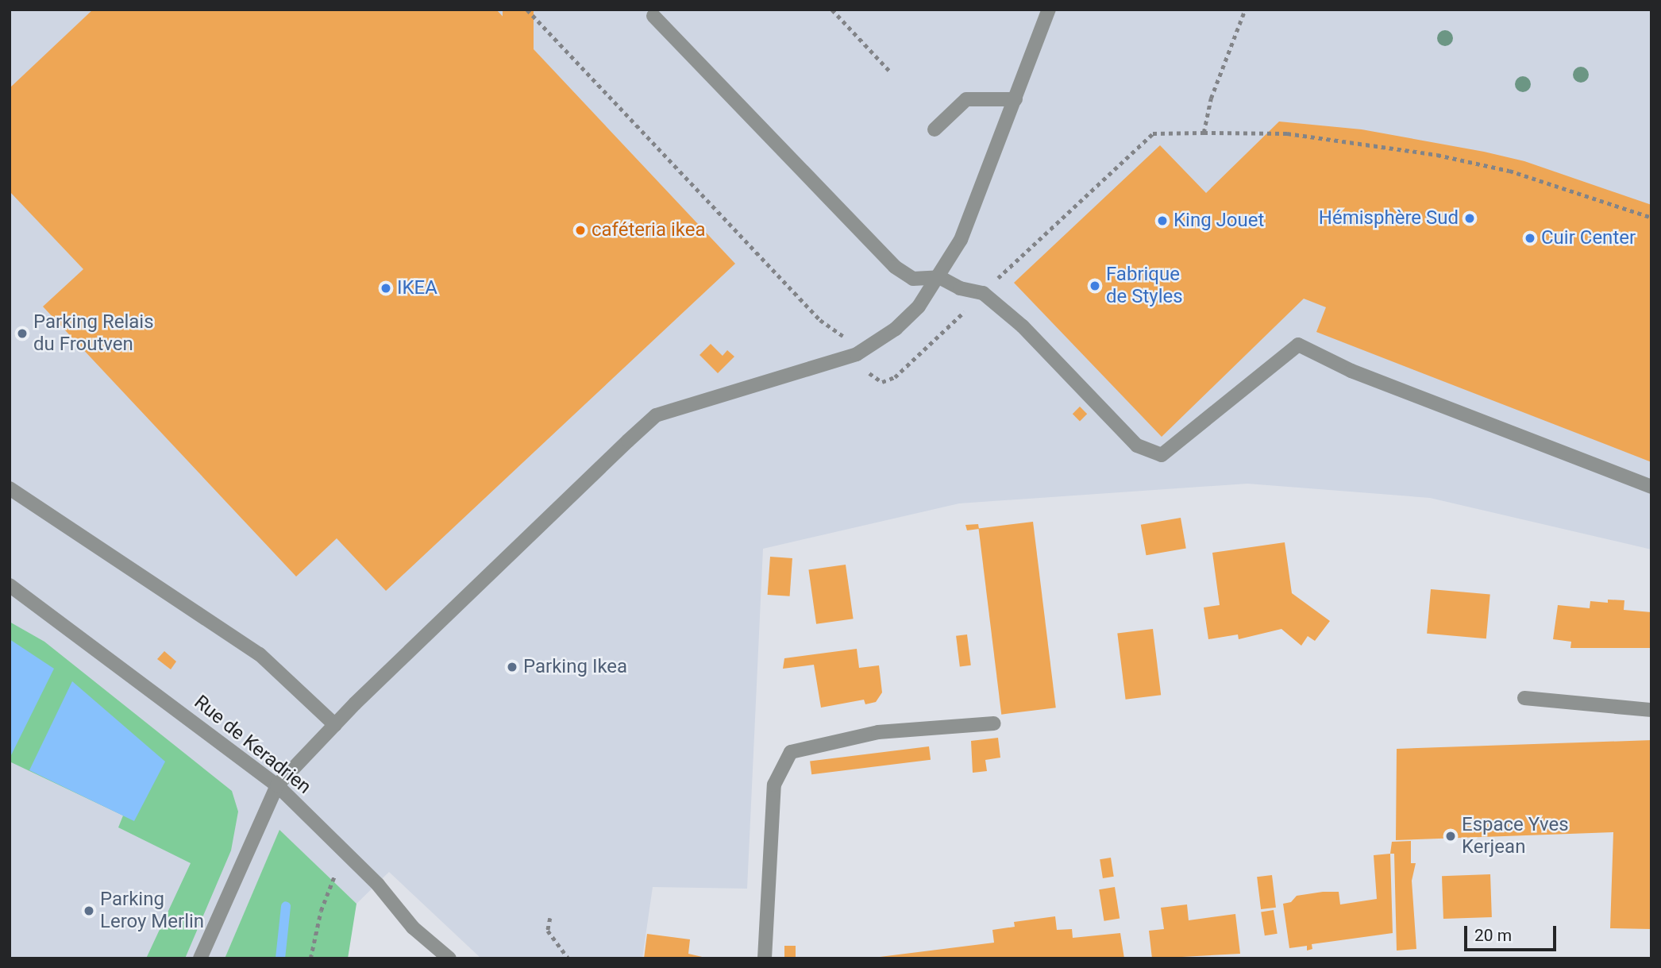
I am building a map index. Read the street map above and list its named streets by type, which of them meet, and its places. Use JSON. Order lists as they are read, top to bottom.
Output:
{
  "streets": {
    "street": ["Rue de Keradrien"]
  },
  "places": [
    "Hémisphère Sud",
    "King Jouet",
    "caféteria ikea",
    "Cuir Center",
    "Fabrique de Styles",
    "IKEA",
    "Parking Relais du Froutven",
    "Parking Ikea",
    "Espace Yves Kerjean",
    "Parking Leroy Merlin"
  ],
  "scale_bar": "20 m"
}
